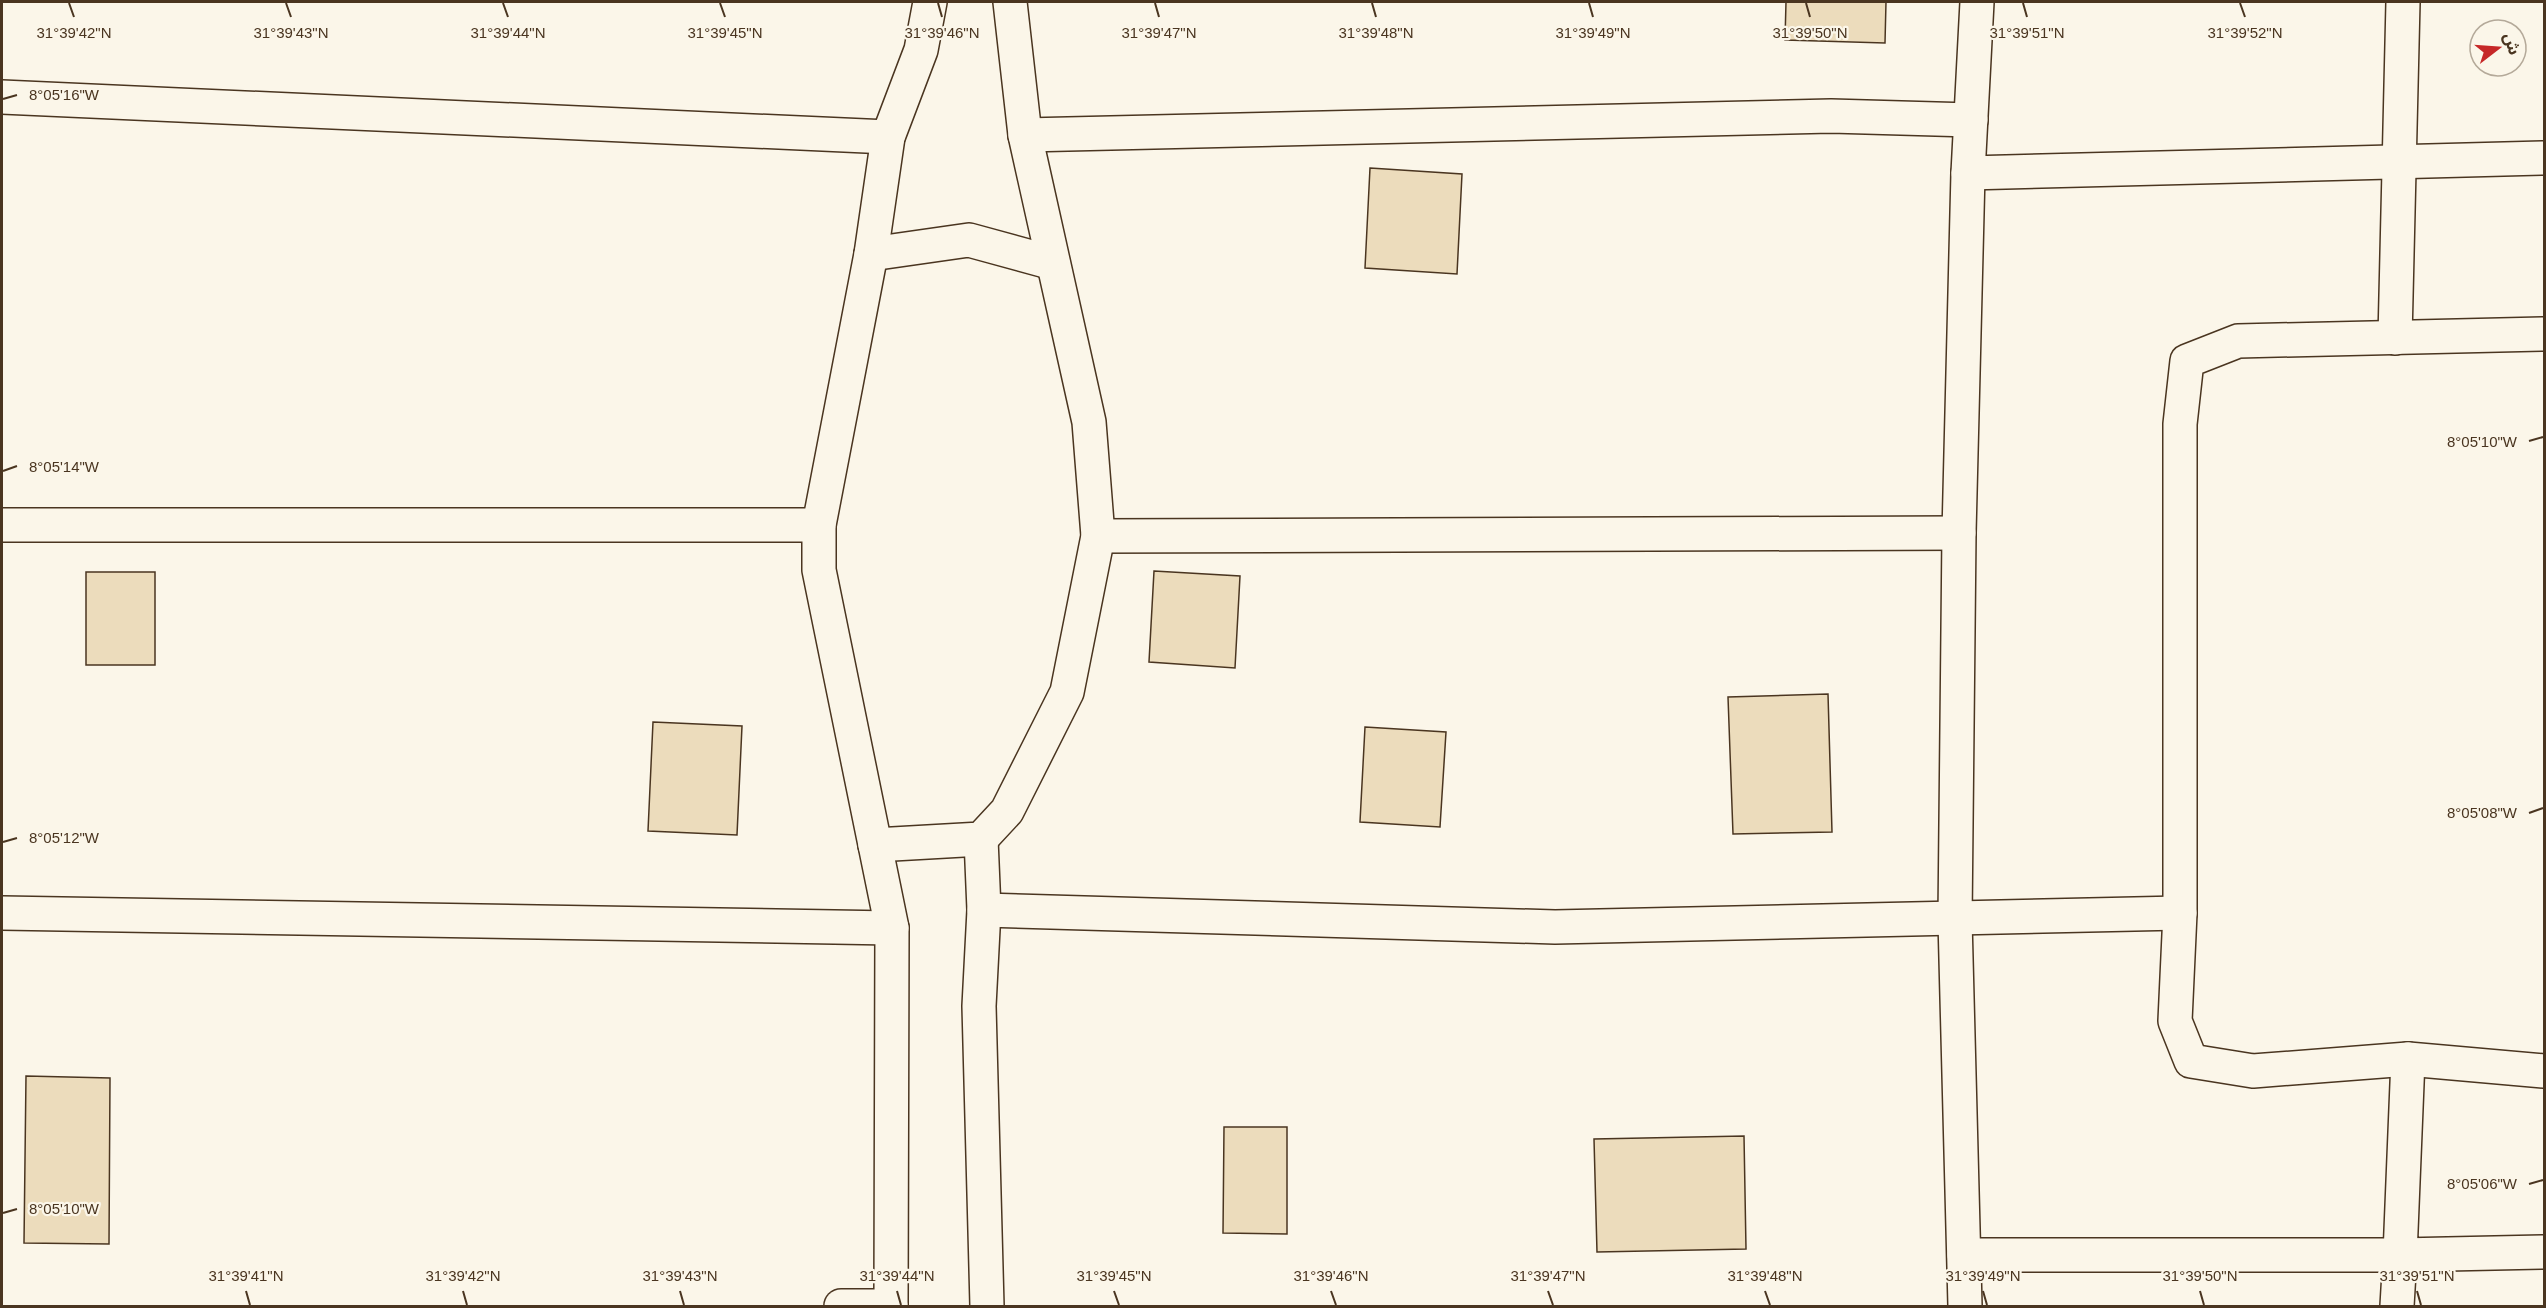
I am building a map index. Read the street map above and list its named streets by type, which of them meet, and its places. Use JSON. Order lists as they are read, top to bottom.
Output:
{
  "north": "right",
  "coordinates": [
    "31°39'42\"N",
    "31°39'43\"N",
    "31°39'44\"N",
    "31°39'45\"N",
    "31°39'46\"N",
    "31°39'47\"N",
    "31°39'48\"N",
    "31°39'49\"N",
    "31°39'50\"N",
    "31°39'51\"N",
    "31°39'52\"N",
    "8°05'16\"W",
    "8°05'10\"W",
    "8°05'14\"W",
    "8°05'08\"W",
    "8°05'12\"W",
    "8°05'06\"W",
    "31°39'41\"N"
  ]
}
